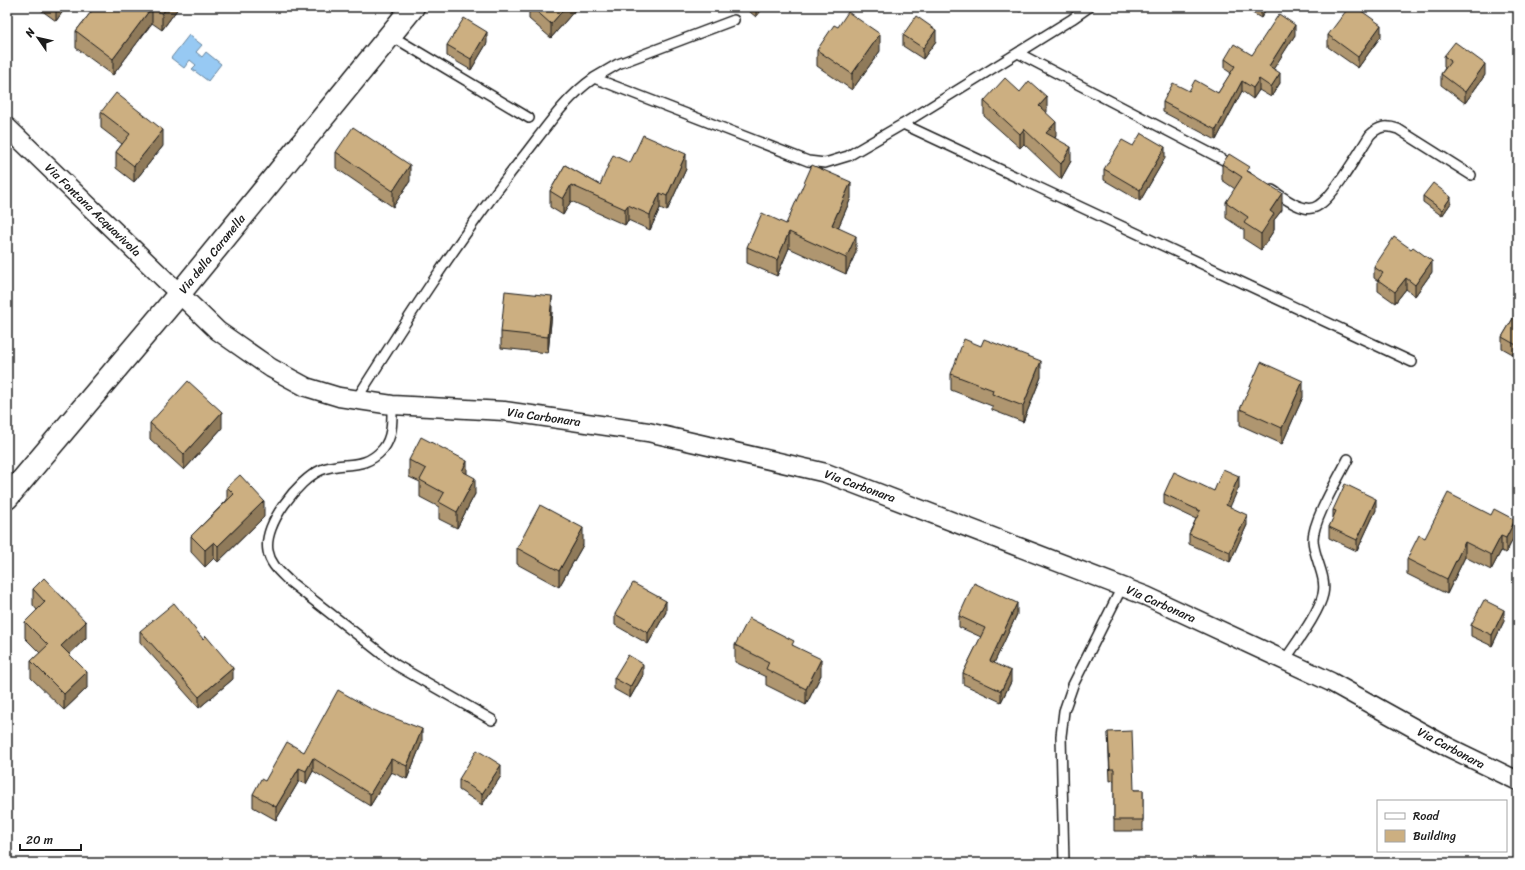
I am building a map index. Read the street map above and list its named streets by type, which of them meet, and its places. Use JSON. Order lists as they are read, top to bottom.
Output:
{
  "streets": {
    "main road": ["Via della Caranella"],
    "street": ["Via Fontana Acquavivola", "Via Carbonara"]
  },
  "crossings": [
    ["Via Fontana Acquavivola", "Via della Caranella"],
    ["Via Fontana Acquavivola", "Via Carbonara"],
    ["Via della Caranella", "Via Carbonara"]
  ],
  "legend": ["Road", "Building"],
  "scale_bar": "20 m",
  "north": "top left"
}
